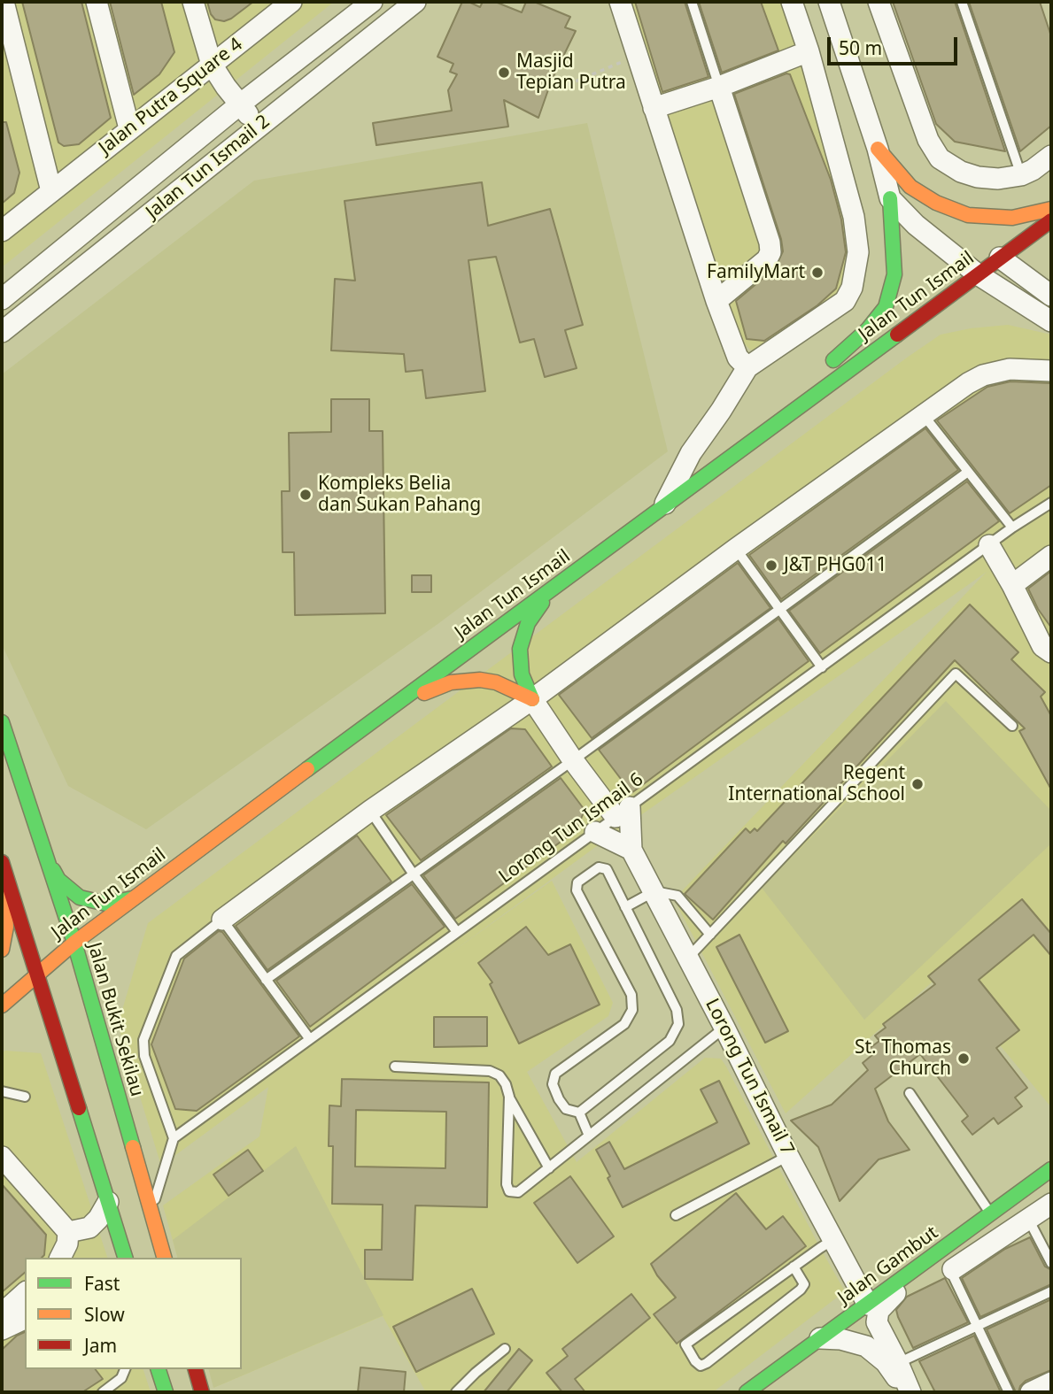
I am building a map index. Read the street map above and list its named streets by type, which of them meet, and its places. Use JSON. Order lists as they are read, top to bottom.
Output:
{
  "streets": {
    "main road": ["Jalan Tun Ismail", "Jalan Bukit Sekilau", "Jalan Gambut"],
    "street": ["Jalan Putra Square 4", "Jalan Tun Ismail 2", "Lorong Tun Ismail 7"],
    "lane": ["Lorong Tun Ismail 6"]
  },
  "crossings": [
    ["Jalan Tun Ismail", "Jalan Bukit Sekilau"],
    ["Lorong Tun Ismail 6", "Lorong Tun Ismail 7"],
    ["Lorong Tun Ismail 7", "Jalan Gambut"]
  ],
  "places": [
    "Masjid Tepian Putra",
    "FamilyMart",
    "Kompleks Belia dan Sukan Pahang",
    "J&T PHG011",
    "Regent International School",
    "St. Thomas Church"
  ],
  "legend": ["Fast", "Slow", "Jam"],
  "scale_bar": "50 m"
}
